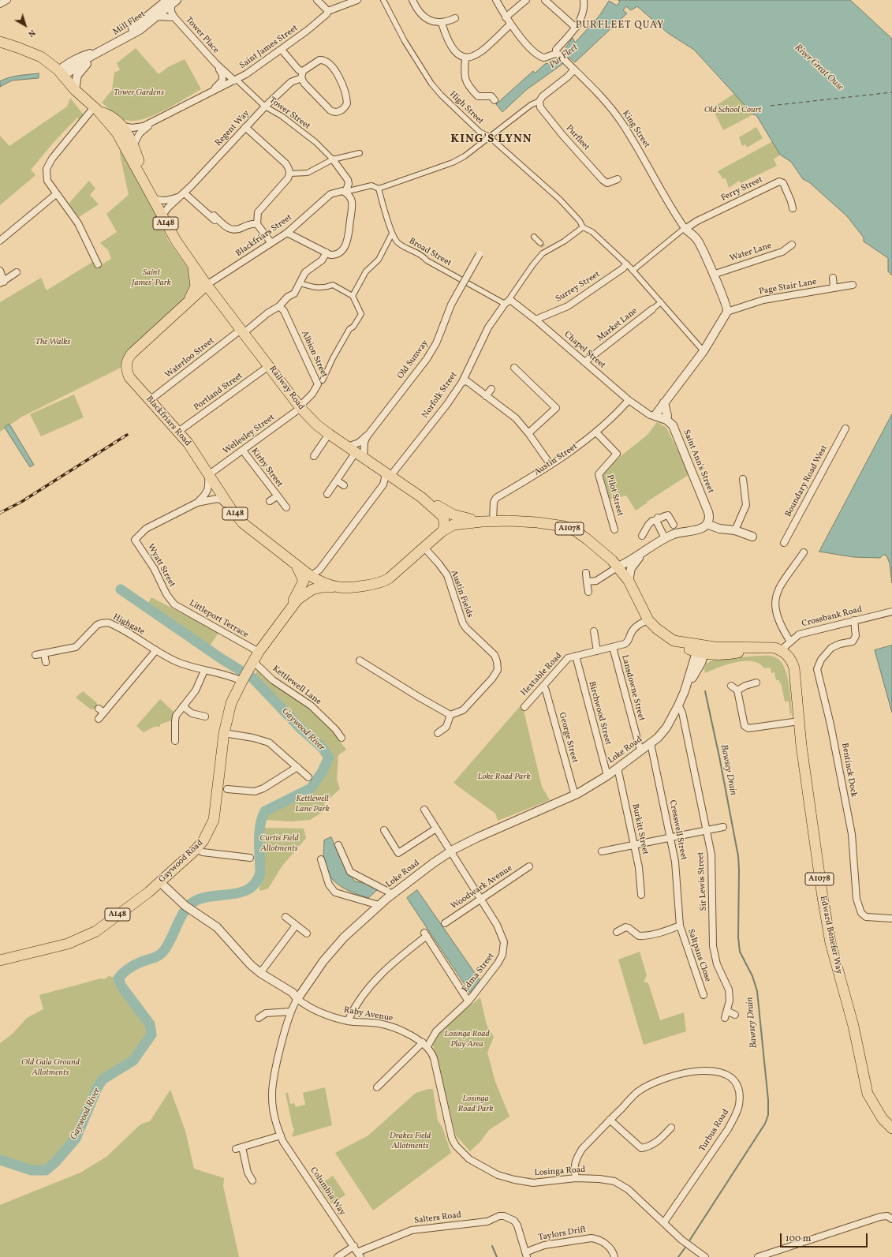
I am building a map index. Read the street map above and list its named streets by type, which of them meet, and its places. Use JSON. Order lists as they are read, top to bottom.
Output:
{
  "streets": {
    "main road": [
      "A148",
      "Railway Road",
      "Blackfriars Road",
      "A1078",
      "Gaywood Road",
      "Edward Benefer Way"
    ],
    "street": [
      "Mill Fleet",
      "Tower Place",
      "Saint James Street",
      "High Street",
      "Tower Street",
      "Regent Way",
      "King Street",
      "Purfleet",
      "Ferry Street",
      "Blackfriars Street",
      "Broad Street",
      "Water Lane",
      "Surrey Street",
      "Page Stair Lane",
      "Market Lane",
      "Chapel Street",
      "Albion Street",
      "Waterloo Street",
      "Old Sunway",
      "Portland Street",
      "Norfolk Street",
      "Wellesley Street",
      "Austin Street",
      "Saint Ann's Street",
      "Kirby Street",
      "Boundary Road West",
      "Pilot Street",
      "Wyatt Street",
      "Austin Fields",
      "Crossbank Road",
      "Littleport Terrace",
      "Highgate",
      "Hextable Road",
      "Kettlewell Lane",
      "Lansdowne Street",
      "Birchwood Street",
      "George Street",
      "Loke Road",
      "Bentinck Dock",
      "Burkitt Street",
      "Cresswell Street",
      "Sir Lewis Street",
      "Woodwark Avenue",
      "Saltpans Close",
      "Edma Street",
      "Raby Avenue",
      "Turbus Road",
      "Losinga Road",
      "Columbia Way",
      "Salters Road",
      "Taylors Drift"
    ]
  },
  "crossings": [
    ["Mill Fleet", "Tower Place"],
    ["Mill Fleet", "A148"],
    ["Tower Place", "Saint James Street"],
    ["Tower Place", "Tower Street"],
    ["Saint James Street", "Tower Street"],
    ["Saint James Street", "A148"],
    ["High Street", "Surrey Street"],
    ["High Street", "Market Lane"],
    ["High Street", "Norfolk Street"],
    ["Tower Street", "Regent Way"],
    ["Regent Way", "A148"],
    ["King Street", "Ferry Street"],
    ["A148", "Blackfriars Street"],
    ["A148", "Railway Road"],
    ["A148", "Norfolk Street"],
    ["A148", "Blackfriars Road"],
    ["A148", "A1078"],
    ["A148", "Austin Fields"],
    ["A148", "Littleport Terrace"],
    ["A148", "Gaywood Road"],
    ["Blackfriars Street", "Railway Road"],
    ["Blackfriars Street", "Blackfriars Road"],
    ["Broad Street", "Chapel Street"],
    ["Broad Street", "Norfolk Street"],
    ["Surrey Street", "Chapel Street"],
    ["Market Lane", "Chapel Street"],
    ["Chapel Street", "Norfolk Street"],
    ["Chapel Street", "Austin Street"],
    ["Albion Street", "Waterloo Street"],
    ["Albion Street", "Railway Road"],
    ["Albion Street", "Wellesley Street"],
    ["Waterloo Street", "Railway Road"],
    ["Waterloo Street", "Blackfriars Road"],
    ["Old Sunway", "Railway Road"],
    ["Railway Road", "Portland Street"],
    ["Railway Road", "Norfolk Street"],
    ["Railway Road", "Blackfriars Road"],
    ["Railway Road", "Wellesley Street"],
    ["Portland Street", "Blackfriars Road"],
    ["Norfolk Street", "Blackfriars Road"],
    ["Blackfriars Road", "Wellesley Street"],
    ["Wellesley Street", "Kirby Street"],
    ["Austin Street", "Pilot Street"],
    ["Austin Street", "A1078"],
    ["A1078", "Crossbank Road"],
    ["A1078", "Hextable Road"],
    ["A1078", "Loke Road"],
    ["A1078", "Edward Benefer Way"],
    ["Wyatt Street", "Littleport Terrace"],
    ["Crossbank Road", "Bentinck Dock"],
    ["Crossbank Road", "Edward Benefer Way"],
    ["Littleport Terrace", "Gaywood Road"],
    ["Highgate", "Gaywood Road"],
    ["Hextable Road", "Lansdowne Street"],
    ["Hextable Road", "Birchwood Street"],
    ["Hextable Road", "George Street"],
    ["Kettlewell Lane", "Gaywood Road"],
    ["Lansdowne Street", "Loke Road"],
    ["Birchwood Street", "Loke Road"],
    ["George Street", "Loke Road"],
    ["Loke Road", "Burkitt Street"],
    ["Loke Road", "Cresswell Street"],
    ["Loke Road", "Sir Lewis Street"],
    ["Loke Road", "Edma Street"],
    ["Loke Road", "Raby Avenue"],
    ["Loke Road", "Columbia Way"],
    ["Cresswell Street", "Saltpans Close"],
    ["Woodwark Avenue", "Edma Street"],
    ["Edma Street", "Raby Avenue"],
    ["Edma Street", "Losinga Road"],
    ["Raby Avenue", "Losinga Road"],
    ["Raby Avenue", "Columbia Way"],
    ["Turbus Road", "Losinga Road"],
    ["Columbia Way", "Salters Road"],
    ["Salters Road", "Taylors Drift"]
  ],
  "districts": ["PURFLEET QUAY", "KING'S LYNN"],
  "water": [
    "Pur Fleet",
    "River Great Ouse",
    "Gaywood River",
    "Bawsey Drain"
  ],
  "parks": [
    "Tower Gardens",
    "Old School Court",
    "Saint James’ Park",
    "The Walks",
    "Loke Road Park",
    "Kettlewell Lane Park",
    "Curtis Field Allotments",
    "Losinga Road Play Area",
    "Old Gala Ground Allotments",
    "Losinga Road Park",
    "Drakes Field Allotments"
  ],
  "scale_bar": "100 m",
  "north": "bottom right"
}
